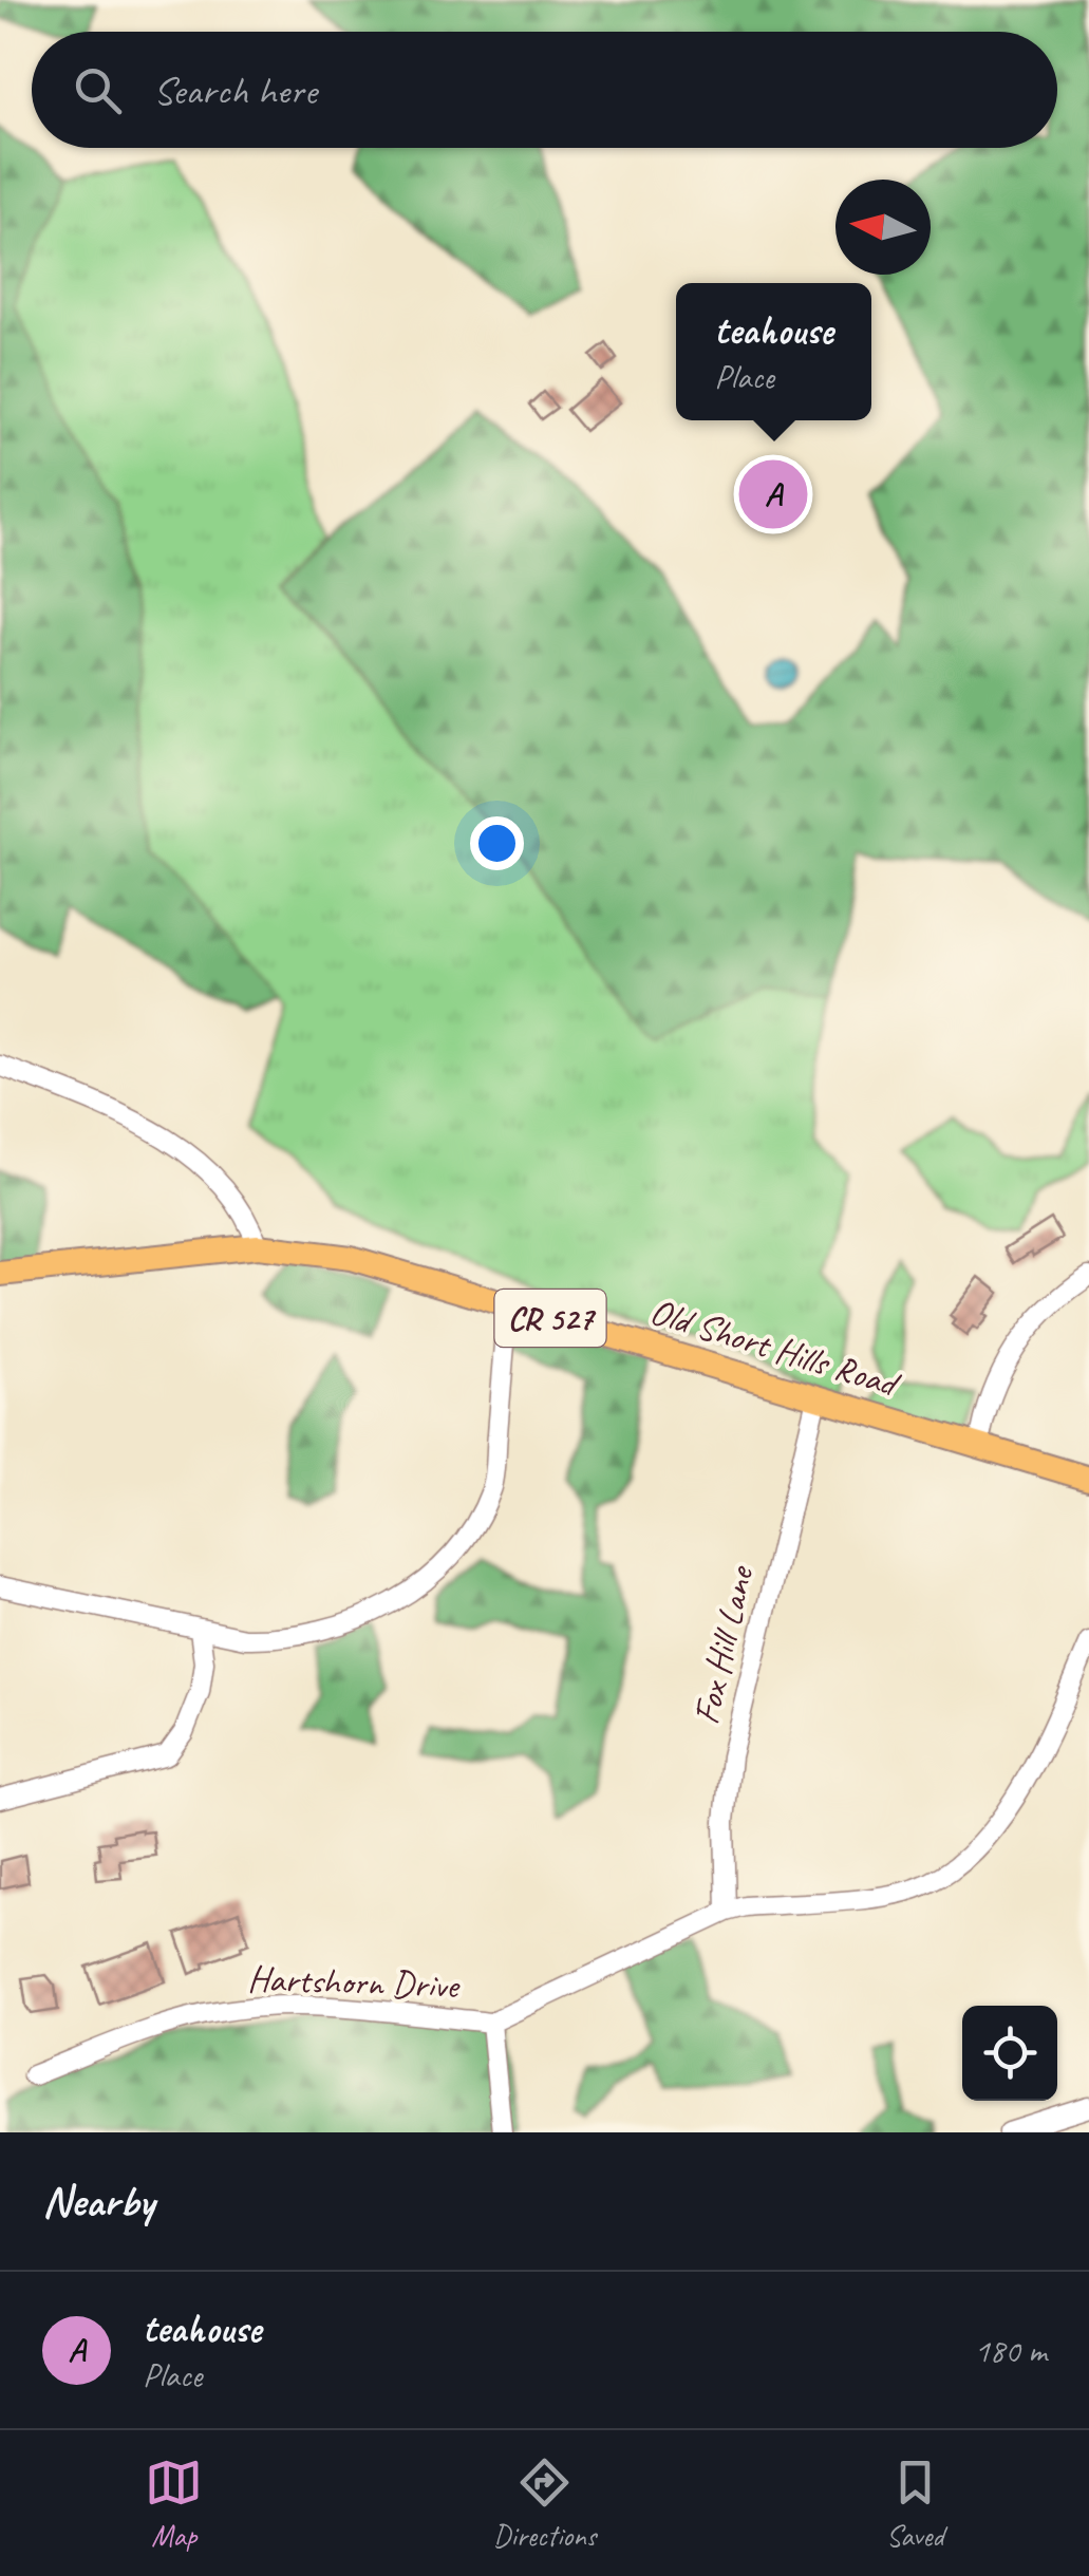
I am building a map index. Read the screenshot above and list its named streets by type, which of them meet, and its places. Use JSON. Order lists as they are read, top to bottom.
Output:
{
  "streets": {
    "main road": ["CR 527", "Old Short Hills Road"],
    "street": ["Fox Hill Lane", "Hartshorn Drive"]
  },
  "crossings": [
    ["Old Short Hills Road", "Fox Hill Lane"]
  ],
  "north": "left",
  "page": {
    "search": "Search here",
    "popup": ["teahouse", "Place"],
    "pins": "A",
    "heading": "Nearby",
    "list": [
      {
        "mark": "A",
        "name": "teahouse",
        "note": "Place",
        "value": "180 m"
      }
    ],
    "nav": ["Map", "Directions", "Saved"]
  }
}
